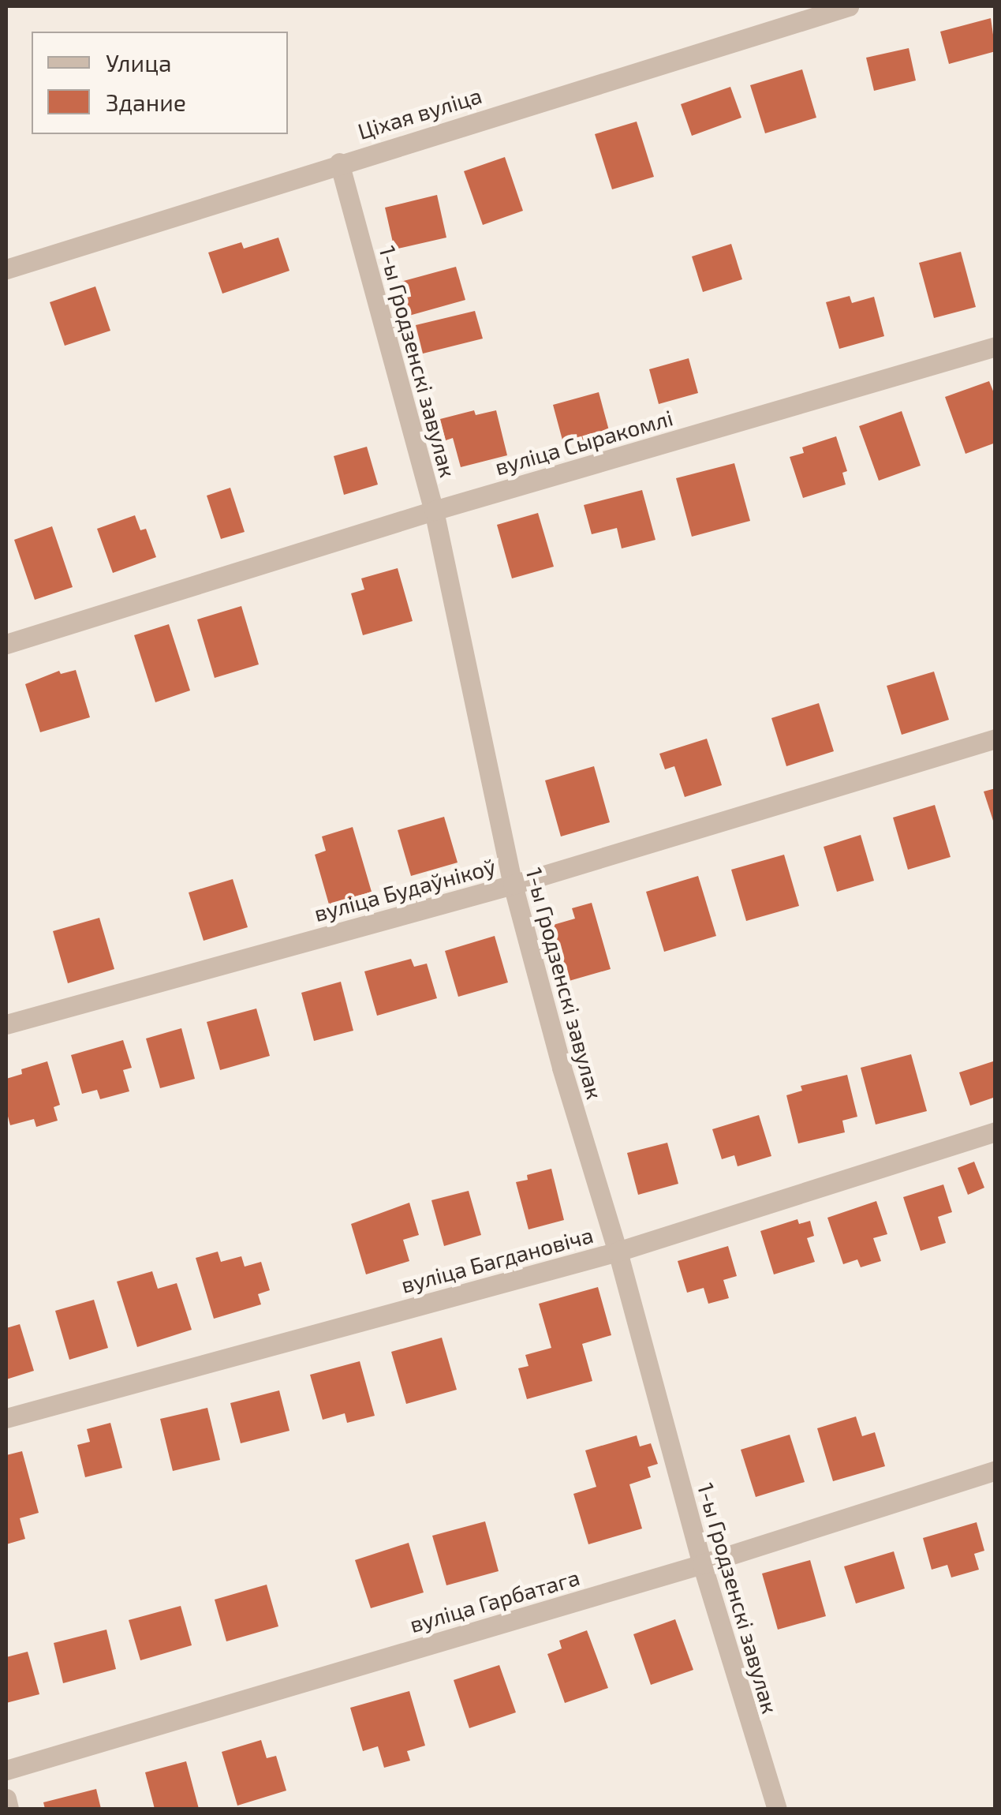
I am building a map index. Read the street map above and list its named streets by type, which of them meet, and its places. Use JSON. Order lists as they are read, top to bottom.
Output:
{
  "streets": {
    "street": [
      "Ціхая вуліца",
      "1-ы Гродзенскі завулак",
      "вуліца Сыракомлі",
      "вуліца Будаўнікоў",
      "вуліца Багдановіча",
      "вуліца Гарбатага"
    ]
  },
  "crossings": [
    ["Ціхая вуліца", "1-ы Гродзенскі завулак"],
    ["1-ы Гродзенскі завулак", "вуліца Сыракомлі"],
    ["1-ы Гродзенскі завулак", "вуліца Будаўнікоў"],
    ["1-ы Гродзенскі завулак", "вуліца Багдановіча"],
    ["1-ы Гродзенскі завулак", "вуліца Гарбатага"]
  ],
  "legend": ["Улица", "Здание"]
}
